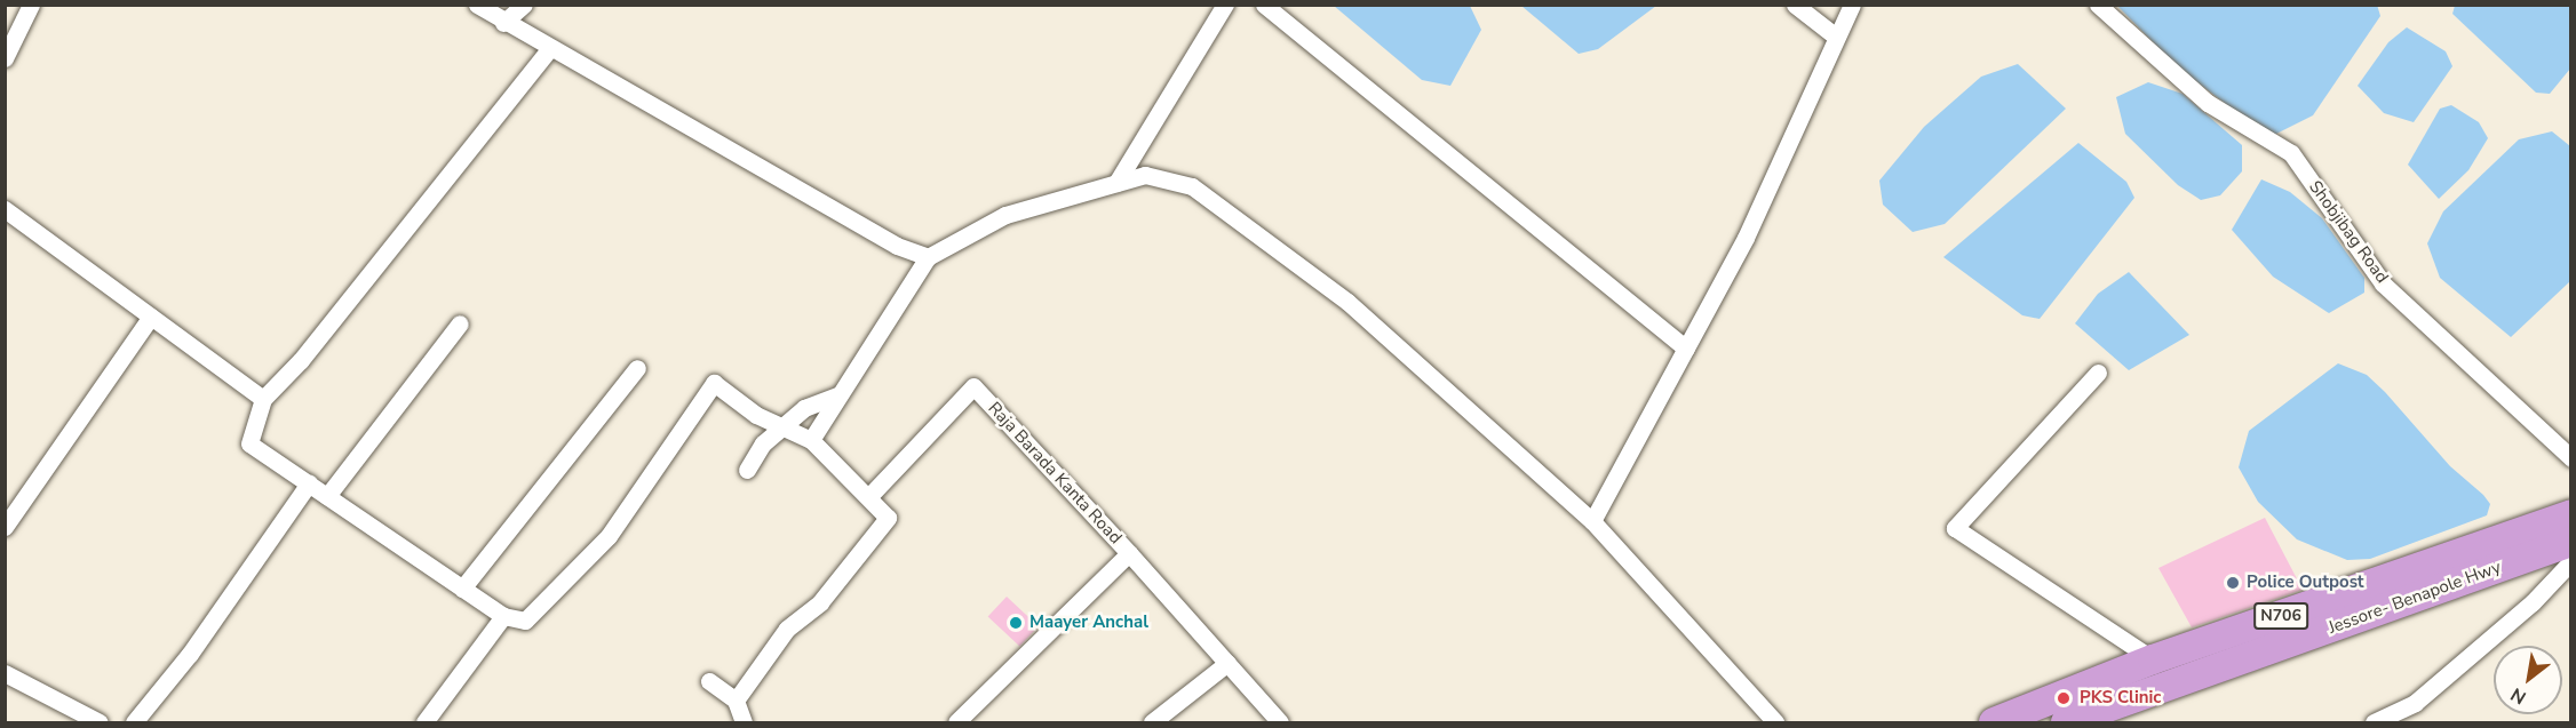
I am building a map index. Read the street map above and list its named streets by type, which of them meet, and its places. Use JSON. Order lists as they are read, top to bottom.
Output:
{
  "streets": {
    "highway": ["Jessore- Benapole Hwy", "N706"],
    "street": ["Shobjibag Road", "Raja Barada Kanta Road"]
  },
  "places": ["Police Outpost", "Maayer Anchal", "PKS Clinic"],
  "north": "bottom left"
}
